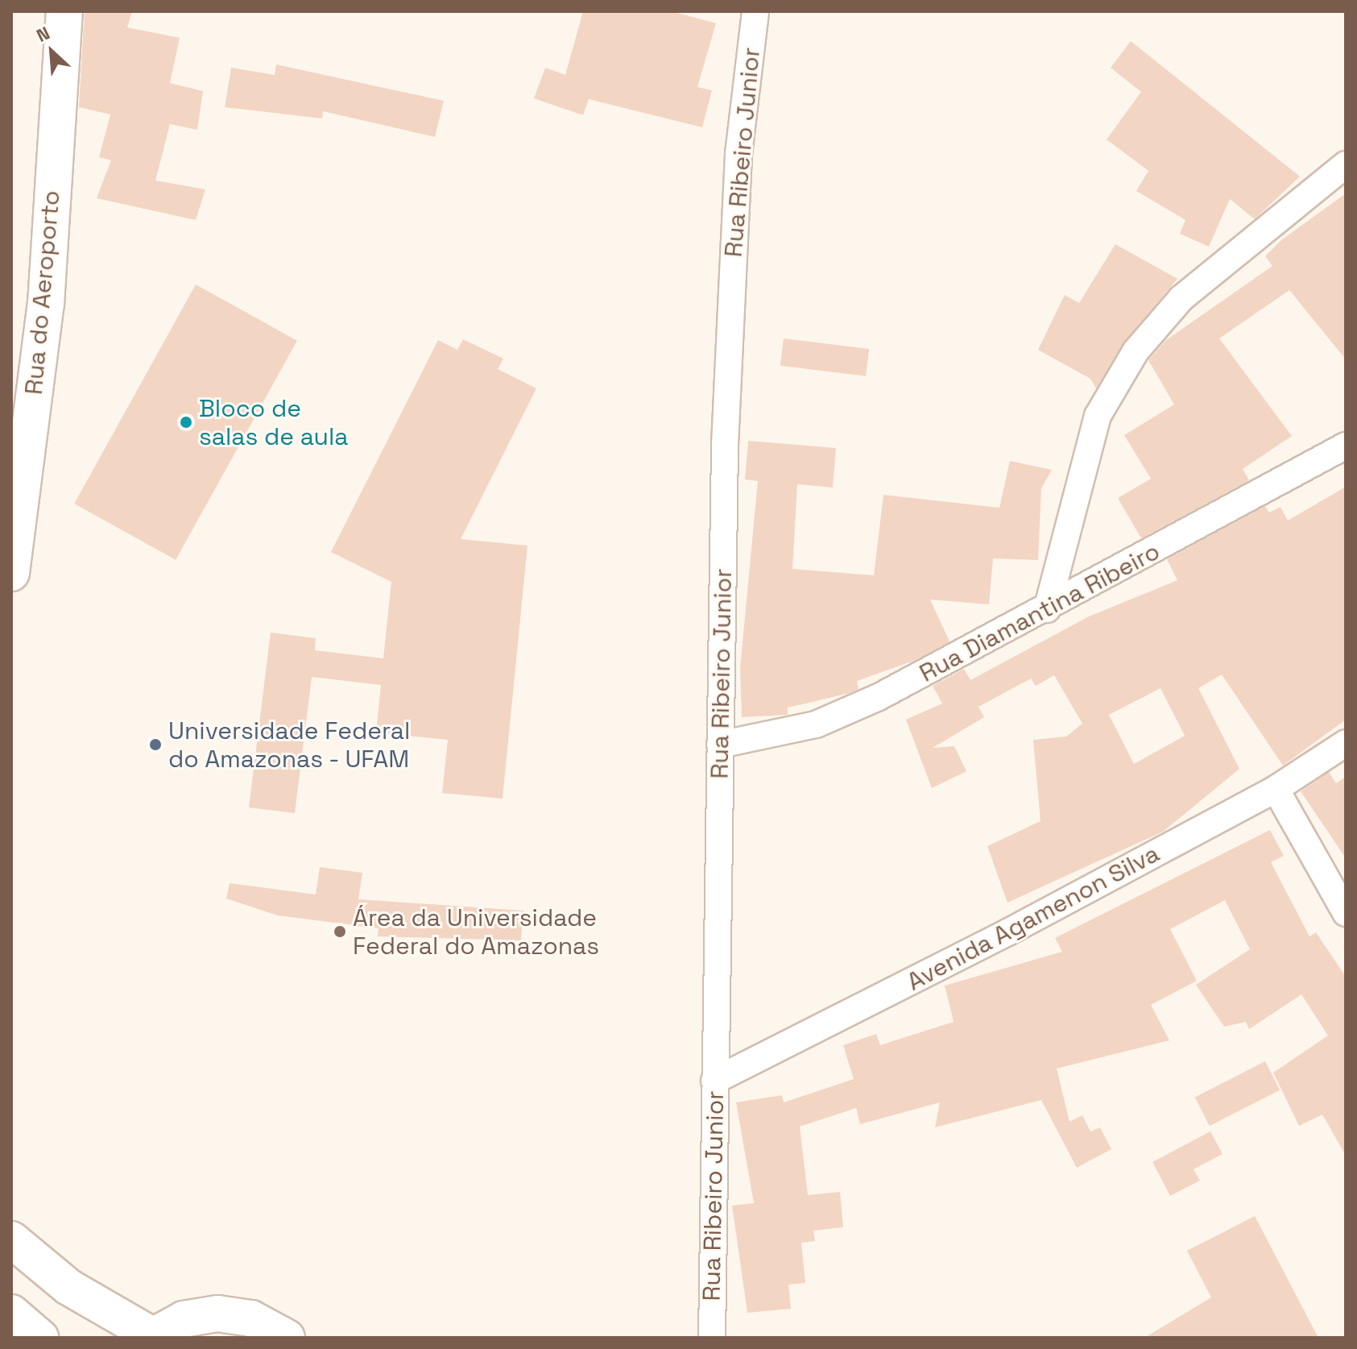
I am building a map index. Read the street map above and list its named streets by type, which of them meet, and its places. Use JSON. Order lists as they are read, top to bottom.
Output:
{
  "streets": {
    "main road": ["Rua do Aeroporto"],
    "street": ["Rua Ribeiro Junior", "Rua Diamantina Ribeiro", "Avenida Agamenon Silva"]
  },
  "crossings": [
    ["Rua Ribeiro Junior", "Rua Diamantina Ribeiro"],
    ["Rua Ribeiro Junior", "Avenida Agamenon Silva"]
  ],
  "places": ["Bloco de salas de aula", "Universidade Federal do Amazonas - UFAM", "Área da Universidade Federal do Amazonas"],
  "north": "top left"
}
